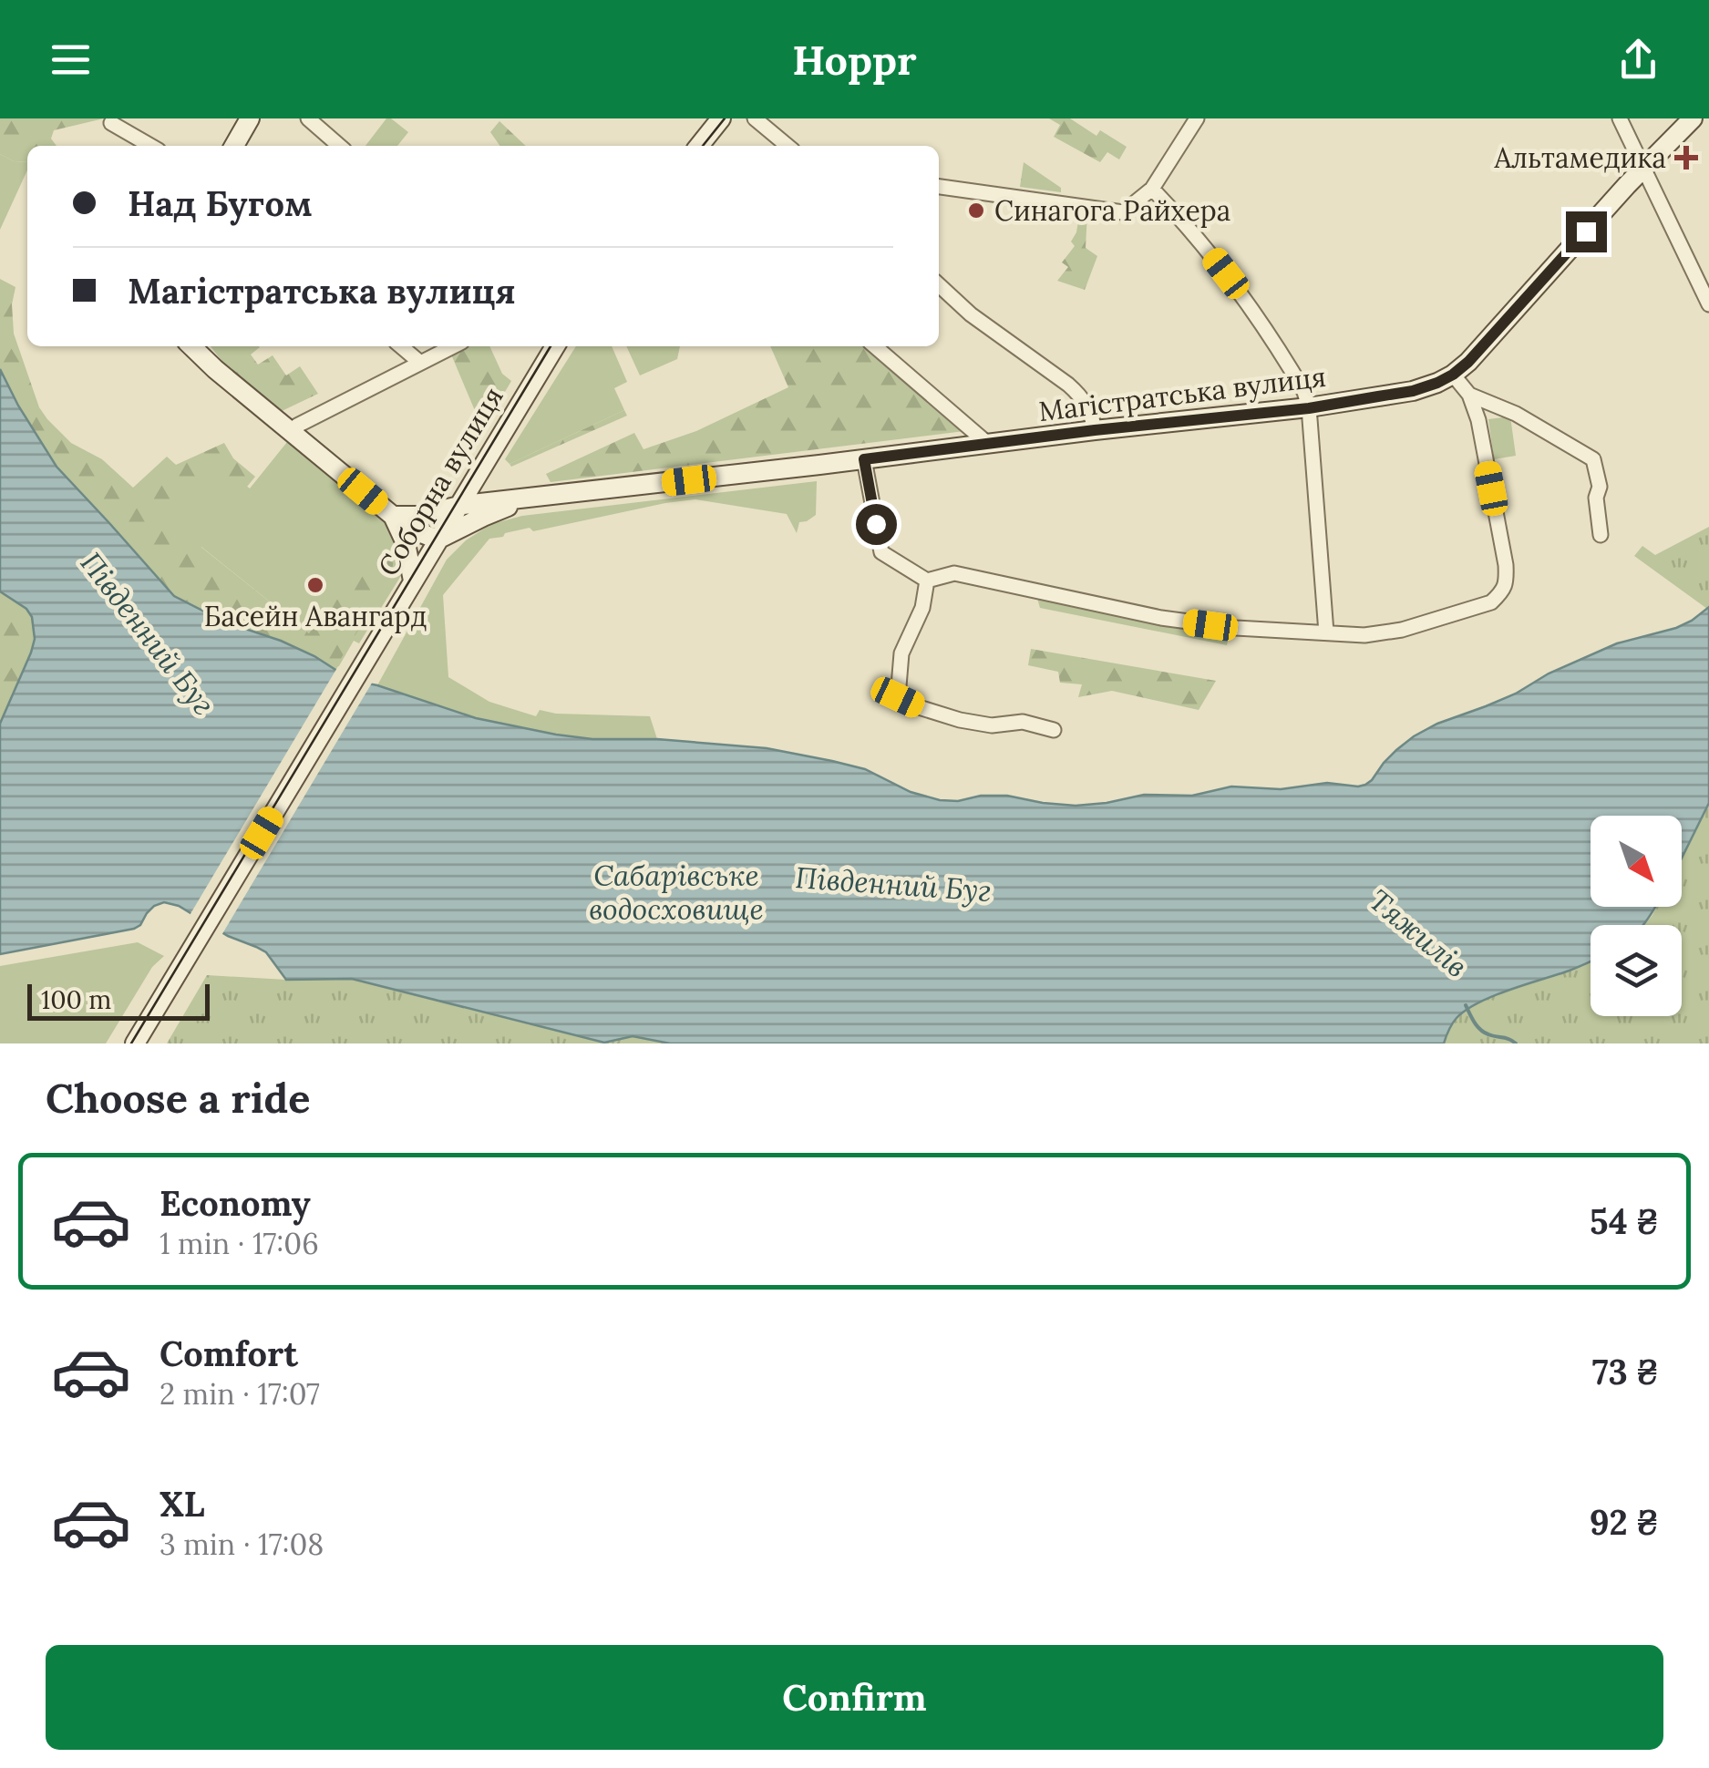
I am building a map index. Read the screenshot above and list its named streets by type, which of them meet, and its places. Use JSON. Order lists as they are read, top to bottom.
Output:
{
  "streets": {
    "street": ["Магістратська вулиця", "Соборна вулиця"]
  },
  "crossings": [
    ["Магістратська вулиця", "Соборна вулиця"]
  ],
  "water": ["Південний Буг", "Сабарівське водосховище", "Тяжилів"],
  "places": {
    "health": ["Альтамедика"],
    "other": ["Синагога Райхера", "Басейн Авангард"]
  },
  "scale_bar": "100 m",
  "north": "bottom right",
  "page": {
    "header": "Hoppr",
    "banner": ["Над Бугом", "Магістратська вулиця"],
    "scale": "100 m",
    "heading": "Choose a ride",
    "list": [
      {
        "name": "Economy",
        "note": "1 min · 17:06",
        "value": "54 ₴"
      },
      {
        "name": "Comfort",
        "note": "2 min · 17:07",
        "value": "73 ₴"
      },
      {
        "name": "XL",
        "note": "3 min · 17:08",
        "value": "92 ₴"
      }
    ],
    "buttons": "Confirm"
  }
}
